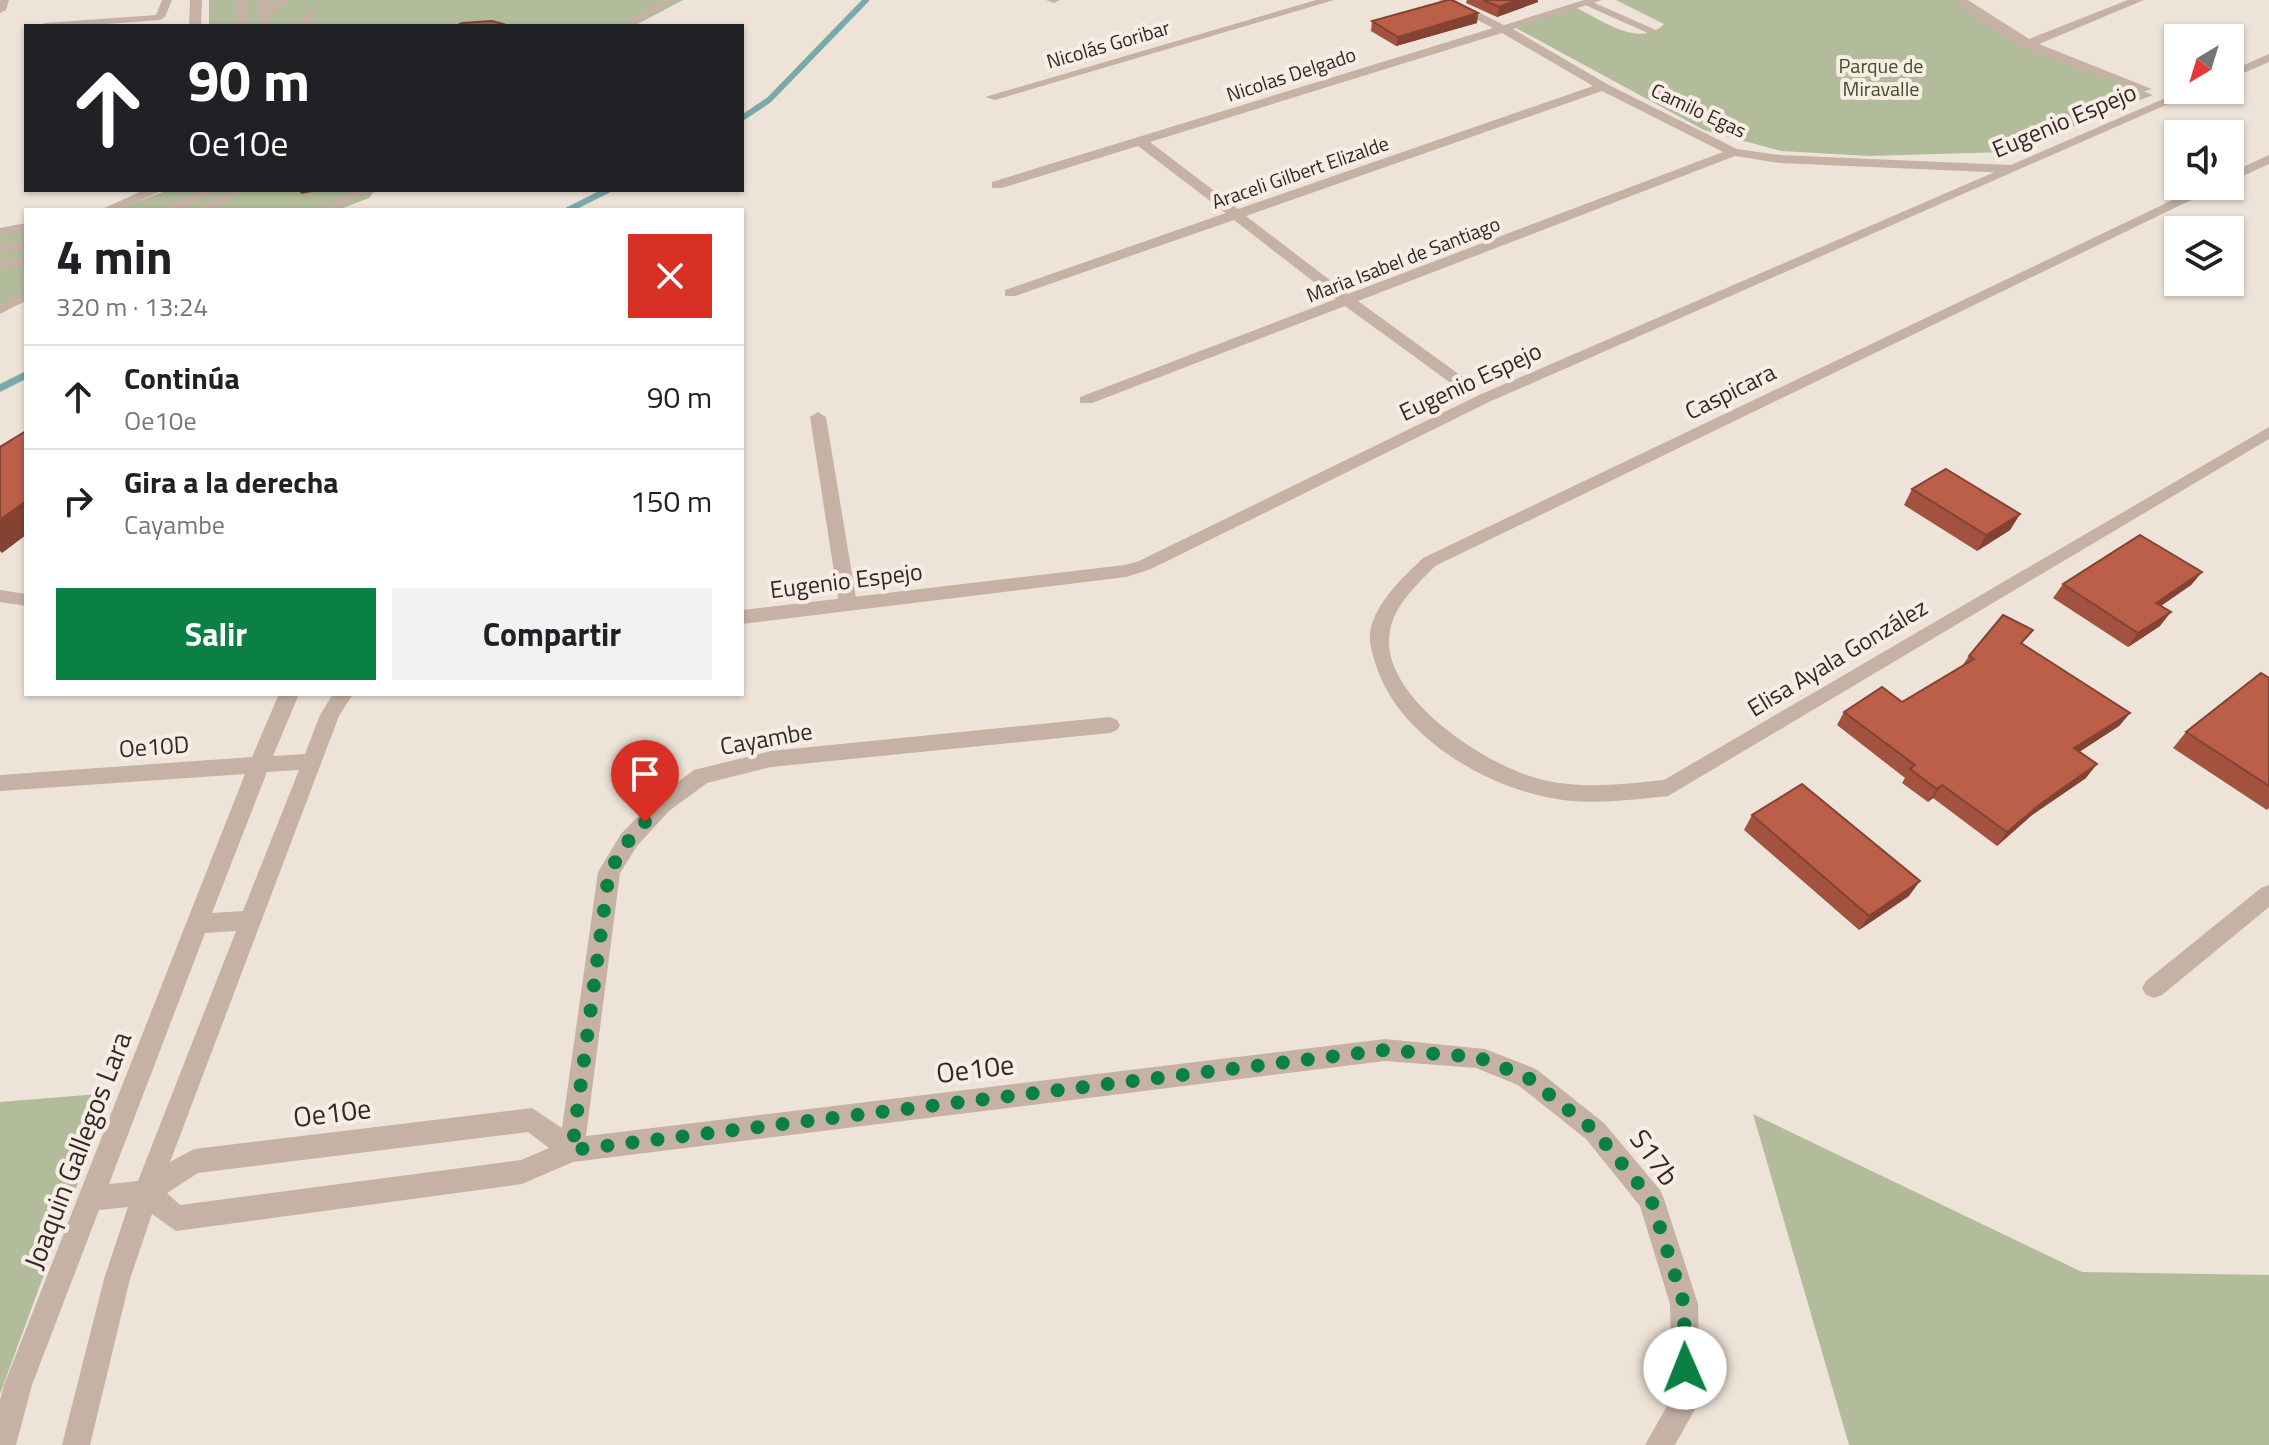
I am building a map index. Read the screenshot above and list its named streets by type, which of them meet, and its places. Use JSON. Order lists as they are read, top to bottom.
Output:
{
  "streets": {
    "street": [
      "Nicolás Goribar",
      "Nicolas Delgado",
      "Camilo Egas",
      "Eugenio Espejo",
      "Araceli Gilbert Elizalde",
      "Maria Isabel de Santiago",
      "Caspicara",
      "Elisa Ayala González",
      "Cayambe",
      "Oe10D",
      "Oe10e",
      "Joaquin Gallegos Lara",
      "S17b"
    ]
  },
  "crossings": [
    ["Nicolas Delgado", "Camilo Egas"],
    ["Camilo Egas", "Eugenio Espejo"],
    ["Camilo Egas", "Araceli Gilbert Elizalde"],
    ["Camilo Egas", "Maria Isabel de Santiago"],
    ["Caspicara", "Elisa Ayala González"],
    ["Cayambe", "Oe10e"],
    ["Oe10D", "Joaquin Gallegos Lara"],
    ["Oe10e", "Joaquin Gallegos Lara"],
    ["Oe10e", "S17b"]
  ],
  "parks": ["Parque de Miravalle"],
  "north": "bottom left",
  "page": {
    "turn": ["90 m", "Oe10e"],
    "heading": ["4 min", "320 m · 13:24"],
    "list": [
      {
        "name": "Continúa",
        "note": "Oe10e",
        "value": "90 m"
      },
      {
        "name": "Gira a la derecha",
        "note": "Cayambe",
        "value": "150 m"
      }
    ],
    "buttons": ["Salir", "Compartir"]
  }
}
